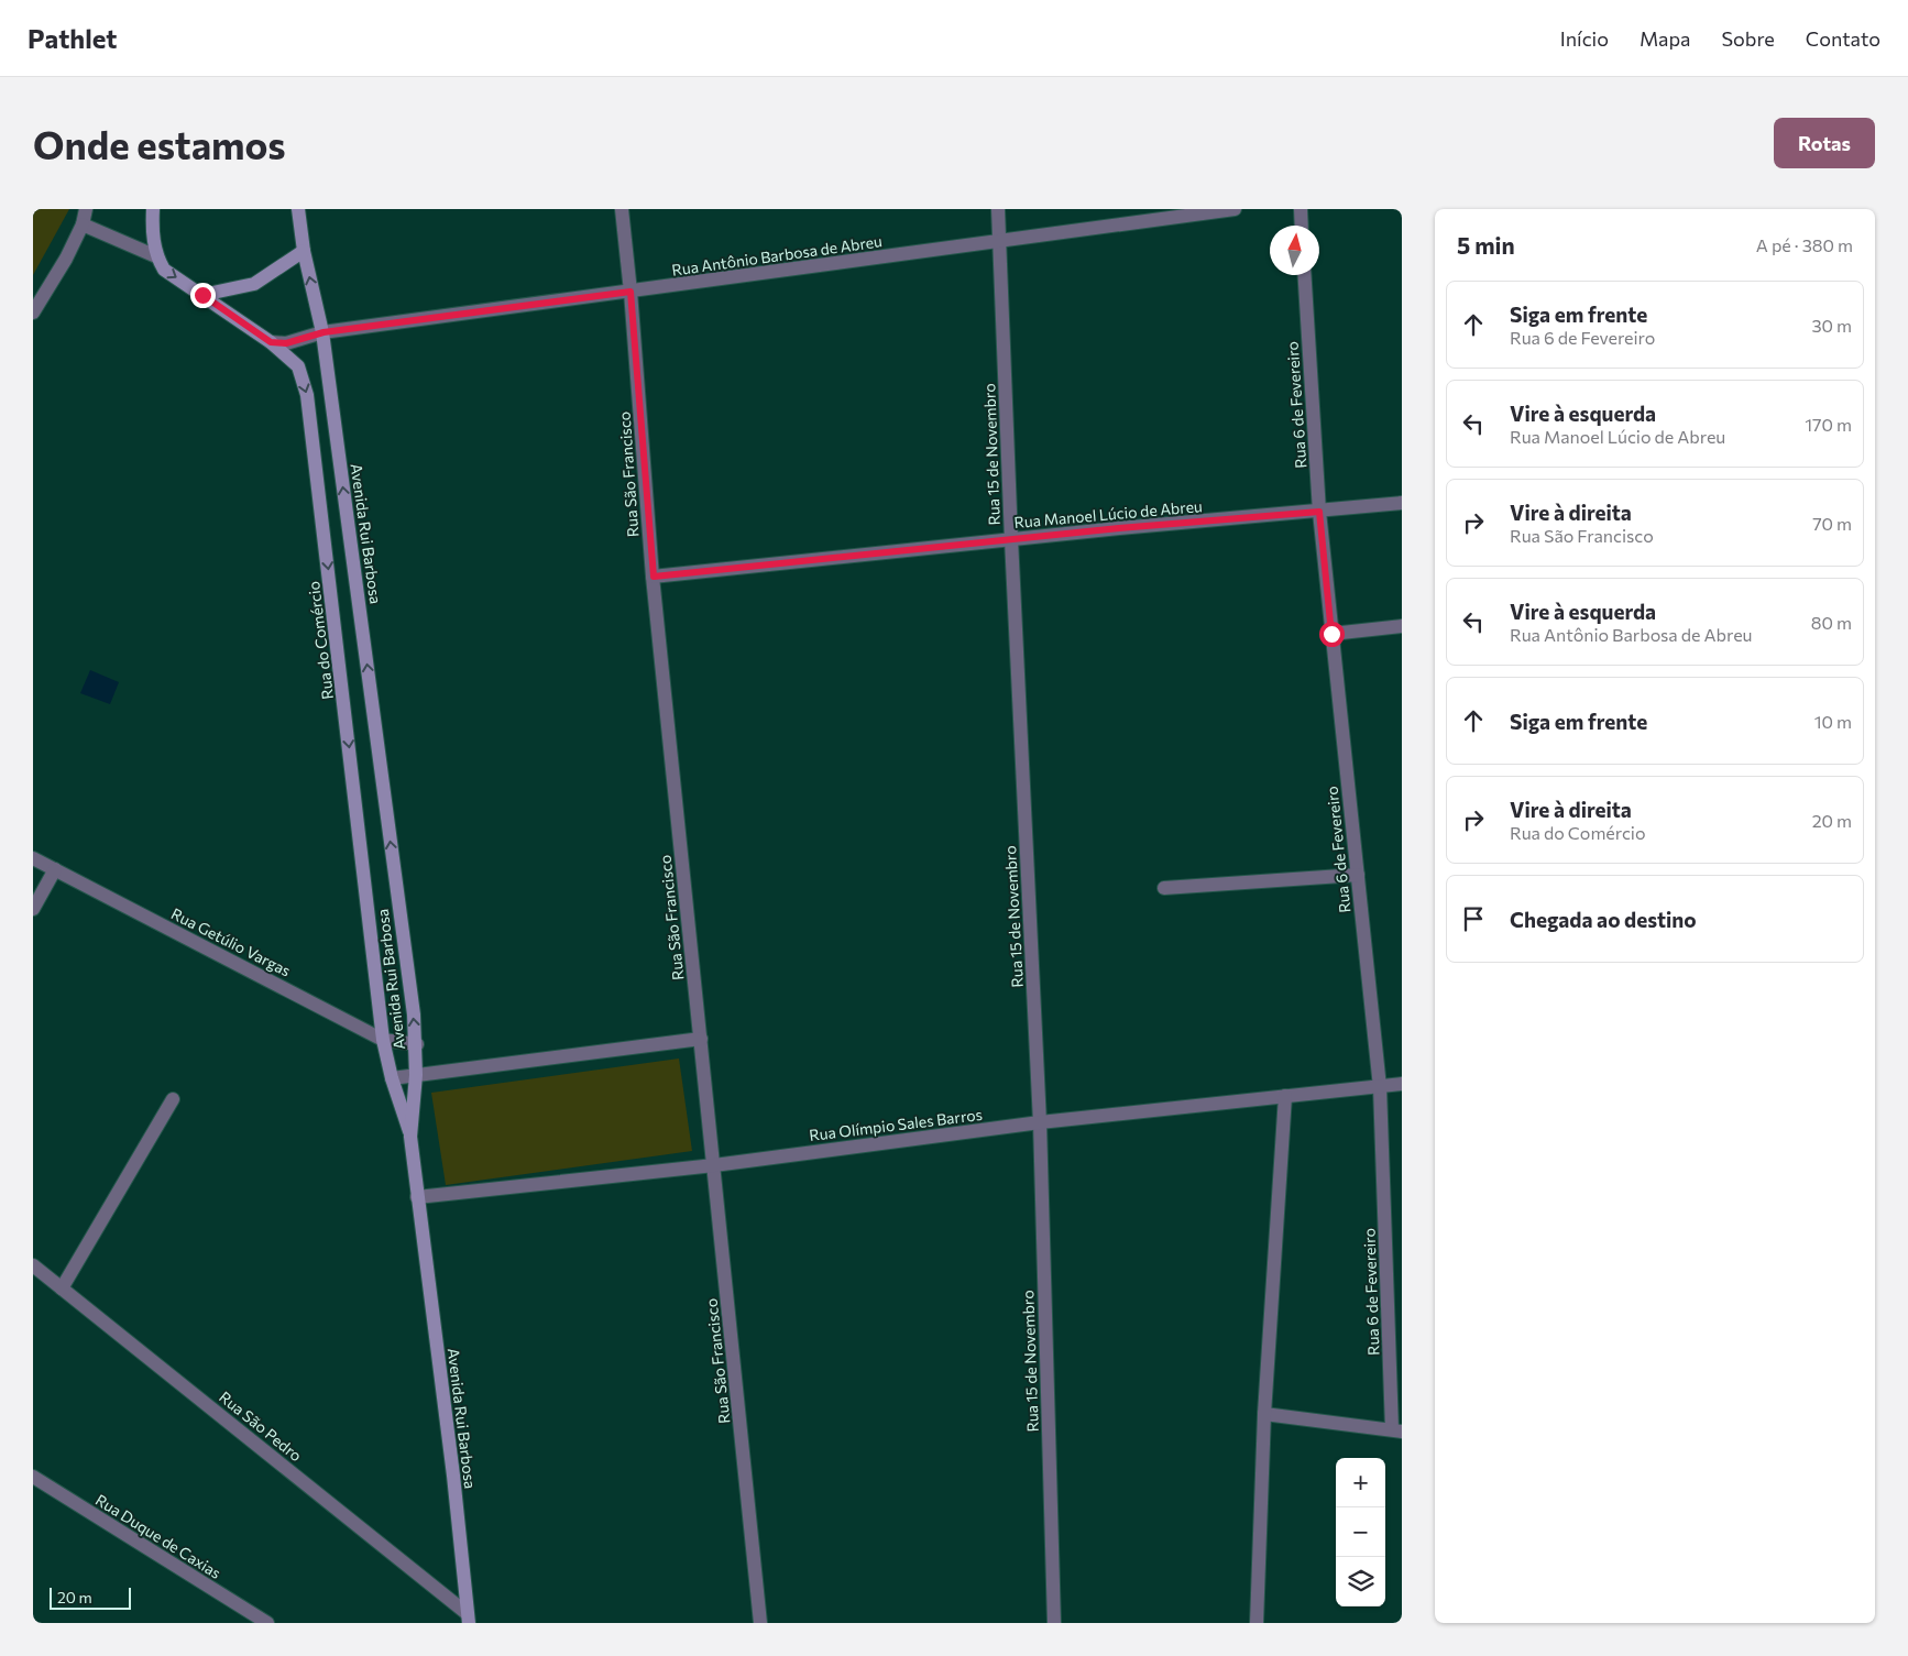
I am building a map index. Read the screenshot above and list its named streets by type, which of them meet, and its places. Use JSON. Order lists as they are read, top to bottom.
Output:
{
  "streets": {
    "main road": ["Avenida Rui Barbosa", "Rua do Comércio"],
    "street": [
      "Rua Antônio Barbosa de Abreu",
      "Rua 6 de Fevereiro",
      "Rua 15 de Novembro",
      "Rua São Francisco",
      "Rua Manoel Lúcio de Abreu",
      "Rua Getúlio Vargas",
      "Rua Olímpio Sales Barros",
      "Rua São Pedro",
      "Rua Duque de Caxias"
    ]
  },
  "crossings": [
    ["Rua Antônio Barbosa de Abreu", "Rua 15 de Novembro"],
    ["Rua Antônio Barbosa de Abreu", "Rua São Francisco"],
    ["Rua Antônio Barbosa de Abreu", "Avenida Rui Barbosa"],
    ["Rua Antônio Barbosa de Abreu", "Rua do Comércio"],
    ["Rua 6 de Fevereiro", "Rua Manoel Lúcio de Abreu"],
    ["Rua 6 de Fevereiro", "Rua Olímpio Sales Barros"],
    ["Rua 15 de Novembro", "Rua Manoel Lúcio de Abreu"],
    ["Rua 15 de Novembro", "Rua Olímpio Sales Barros"],
    ["Rua São Francisco", "Rua Manoel Lúcio de Abreu"],
    ["Rua São Francisco", "Rua Olímpio Sales Barros"],
    ["Avenida Rui Barbosa", "Rua do Comércio"],
    ["Avenida Rui Barbosa", "Rua Getúlio Vargas"],
    ["Avenida Rui Barbosa", "Rua Olímpio Sales Barros"],
    ["Avenida Rui Barbosa", "Rua São Pedro"],
    ["Rua do Comércio", "Rua Getúlio Vargas"]
  ],
  "one_way": ["Avenida Rui Barbosa", "Rua do Comércio"],
  "scale_bar": "20 m",
  "north": "top",
  "page": {
    "header": "Pathlet",
    "nav": [
      "Início",
      "Mapa",
      "Sobre",
      "Contato"
    ],
    "buttons": "Rotas",
    "title": "Onde estamos",
    "heading": ["5 min", "A pé · 380 m"],
    "list": [
      ["Siga em frente", "Rua 6 de Fevereiro", "30 m"],
      ["Vire à esquerda", "Rua Manoel Lúcio de Abreu", "170 m"],
      ["Vire à direita", "Rua São Francisco", "70 m"],
      ["Vire à esquerda", "Rua Antônio Barbosa de Abreu", "80 m"],
      ["Siga em frente", "10 m"],
      ["Vire à direita", "Rua do Comércio", "20 m"],
      "Chegada ao destino"
    ],
    "map_buttons": ["+", "−"],
    "scale": "20 m"
  }
}
